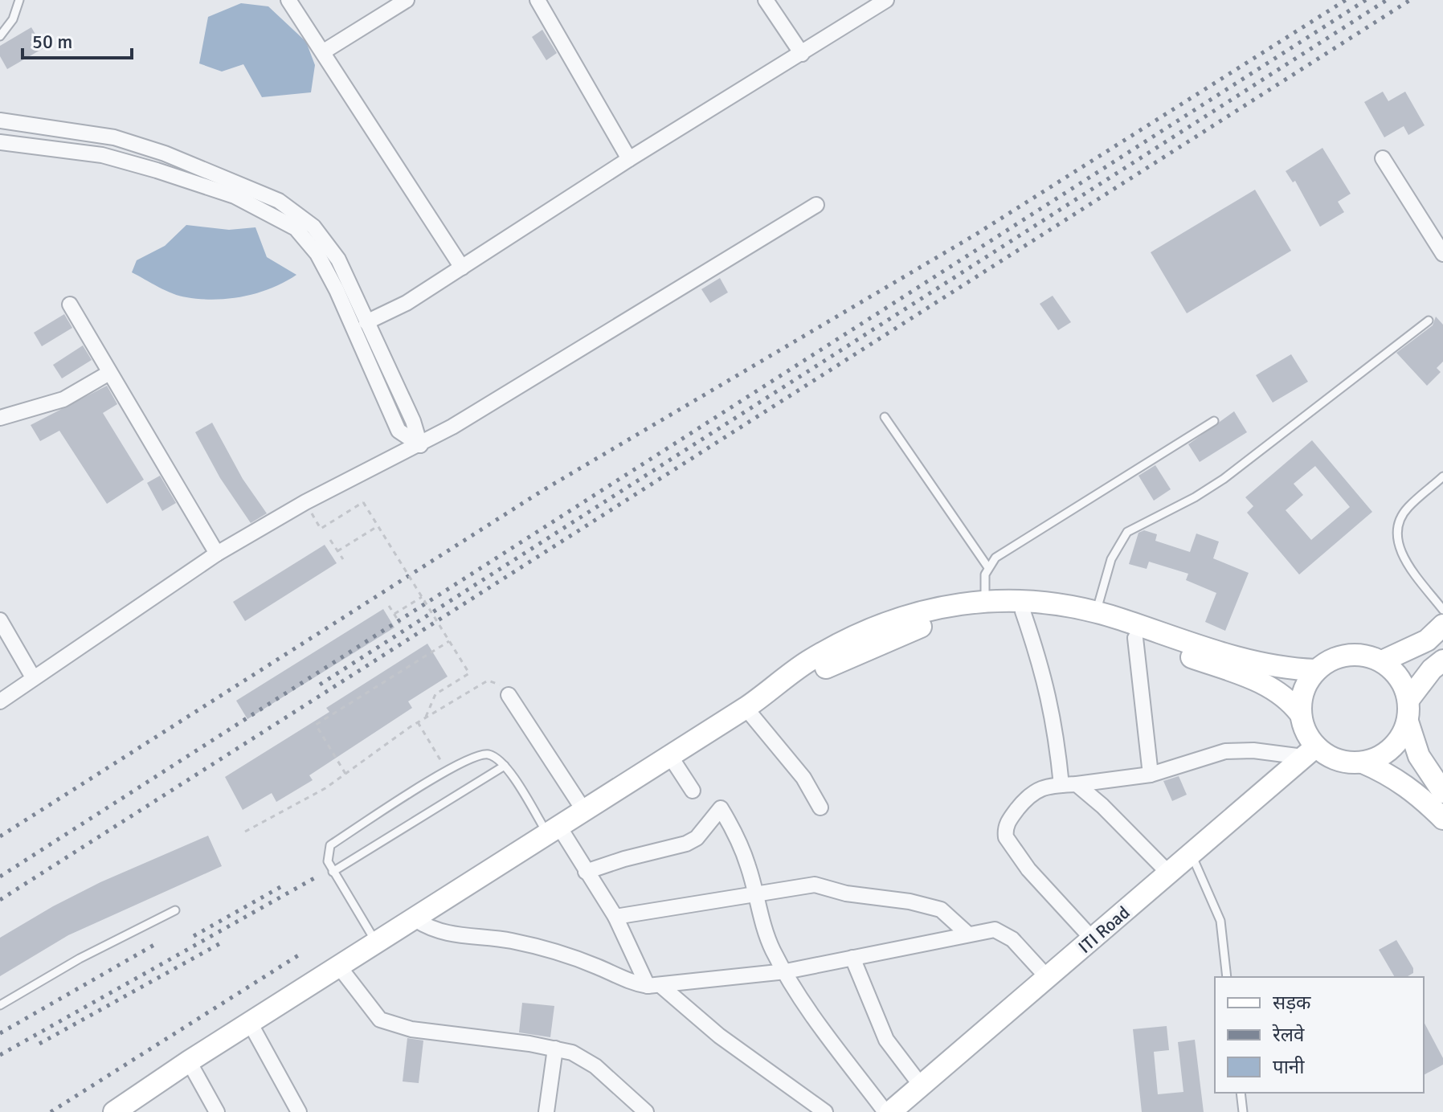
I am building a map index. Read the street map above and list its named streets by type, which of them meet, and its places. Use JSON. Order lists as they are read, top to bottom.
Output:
{
  "streets": {
    "street": ["ITI Road"]
  },
  "legend": ["सड़क", "रेलवे", "पानी"],
  "scale_bar": "50 m"
}
